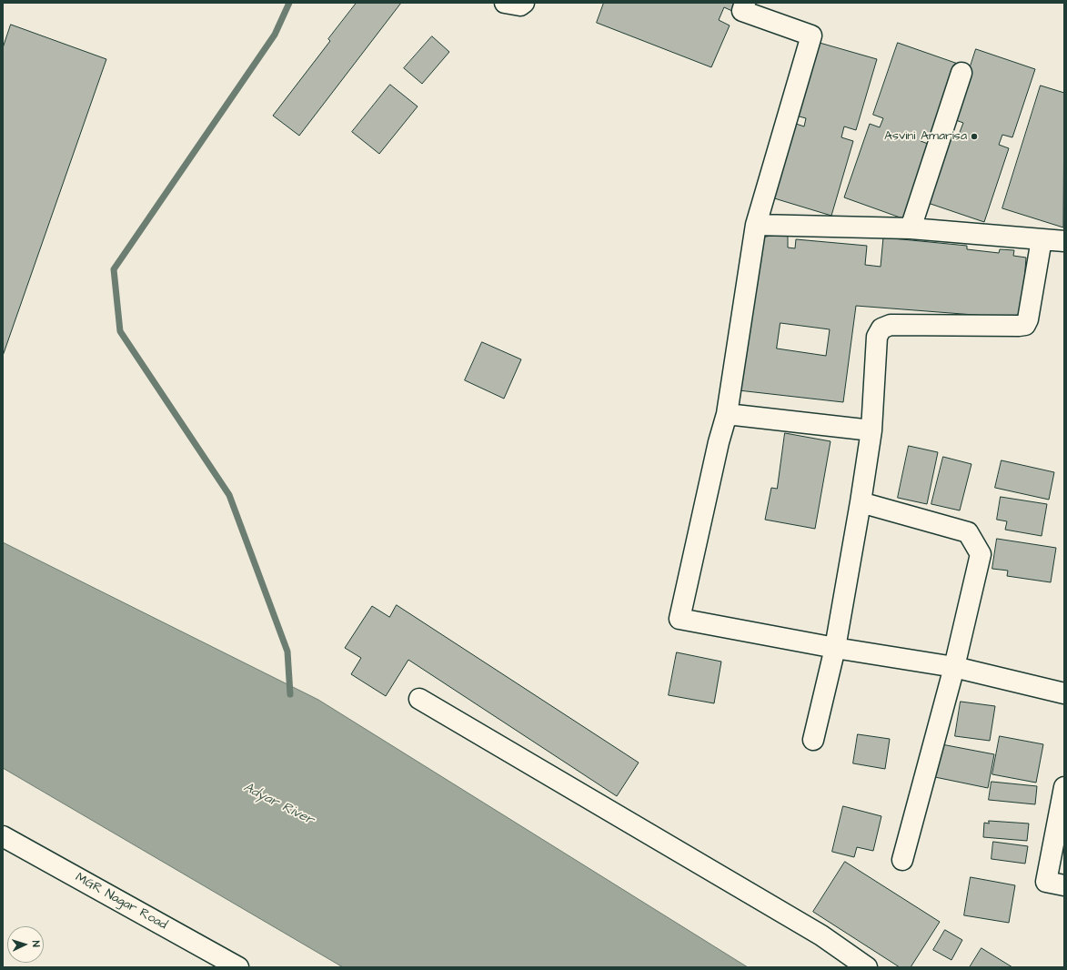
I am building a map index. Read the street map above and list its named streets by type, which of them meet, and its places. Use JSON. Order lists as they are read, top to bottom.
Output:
{
  "streets": {
    "street": ["MGR Nagar Road"]
  },
  "water": ["Adyar River"],
  "places": ["Asvini Amarisa"],
  "north": "right"
}
